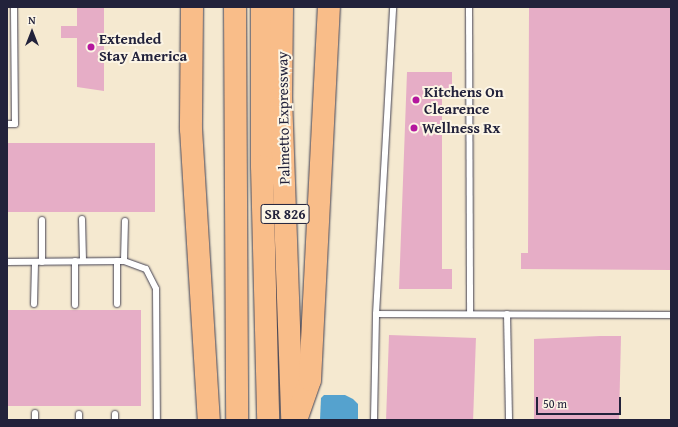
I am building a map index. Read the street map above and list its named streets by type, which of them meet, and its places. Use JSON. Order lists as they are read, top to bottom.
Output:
{
  "streets": {
    "highway": ["Palmetto Expressway", "SR 826"]
  },
  "places": ["Extended Stay America", "Kitchens On Clearence", "Wellness Rx"],
  "scale_bar": "50 m",
  "north": "top"
}
